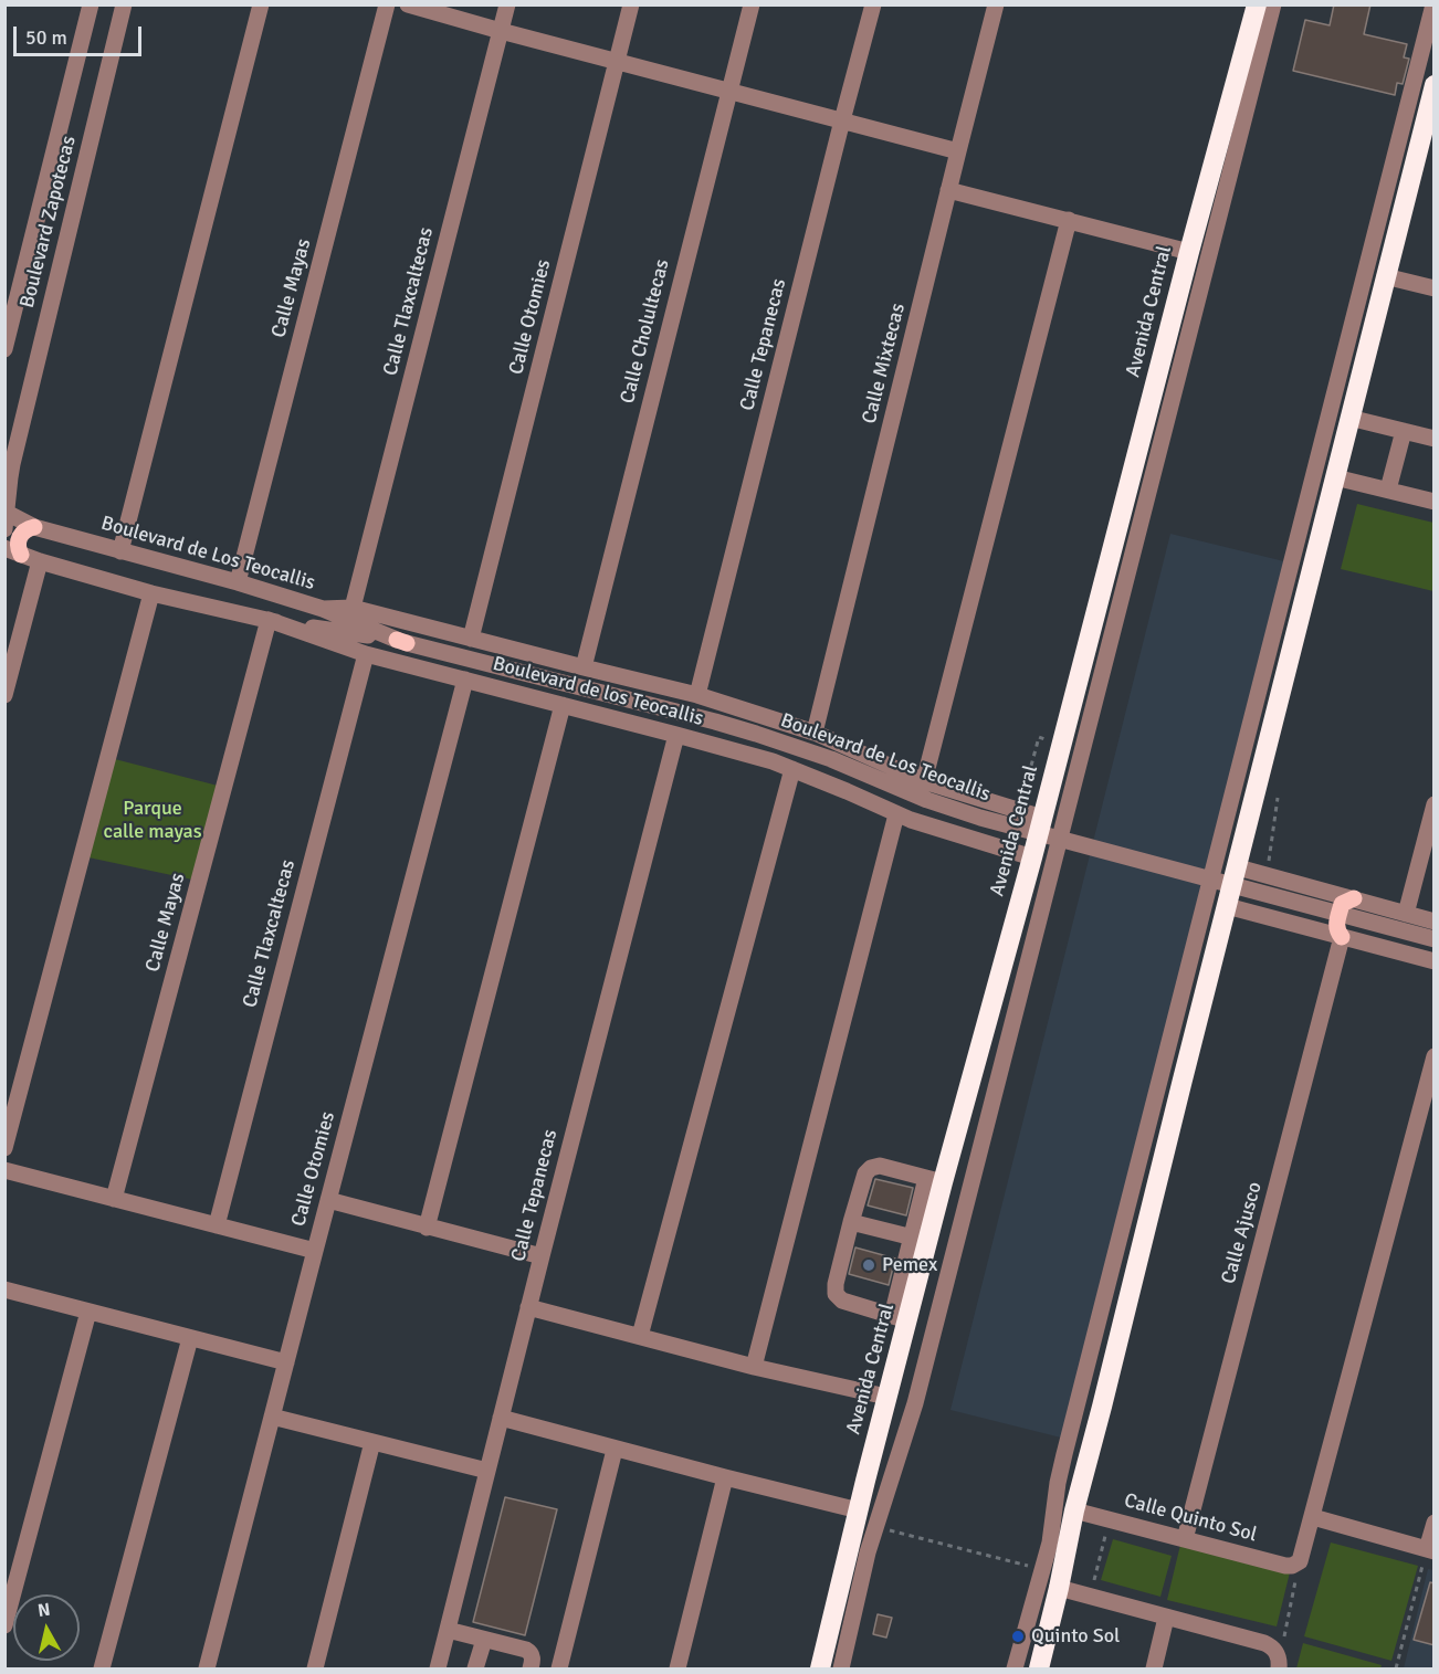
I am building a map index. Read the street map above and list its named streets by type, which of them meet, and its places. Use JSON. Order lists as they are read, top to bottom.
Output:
{
  "streets": {
    "highway": ["Avenida Central"],
    "street": [
      "Boulevard Zapotecas",
      "Calle Mayas",
      "Calle Tlaxcaltecas",
      "Calle Otomies",
      "Calle Cholultecas",
      "Calle Tepanecas",
      "Calle Mixtecas",
      "Boulevard de Los Teocallis",
      "Boulevard de los Teocallis",
      "Calle Ajusco",
      "Calle Quinto Sol"
    ]
  },
  "crossings": [
    ["Boulevard Zapotecas", "Boulevard de Los Teocallis"],
    ["Calle Mayas", "Boulevard de Los Teocallis"],
    ["Calle Mayas", "Boulevard de los Teocallis"],
    ["Calle Tlaxcaltecas", "Boulevard de los Teocallis"],
    ["Avenida Central", "Boulevard de los Teocallis"],
    ["Calle Otomies", "Boulevard de los Teocallis"],
    ["Calle Cholultecas", "Boulevard de los Teocallis"],
    ["Calle Tepanecas", "Boulevard de los Teocallis"],
    ["Calle Mixtecas", "Boulevard de los Teocallis"],
    ["Boulevard de Los Teocallis", "Boulevard de los Teocallis"],
    ["Calle Ajusco", "Calle Quinto Sol"]
  ],
  "parks": ["Parque calle mayas"],
  "places": ["Pemex", "Quinto Sol"],
  "scale_bar": "50 m",
  "north": "top"
}
